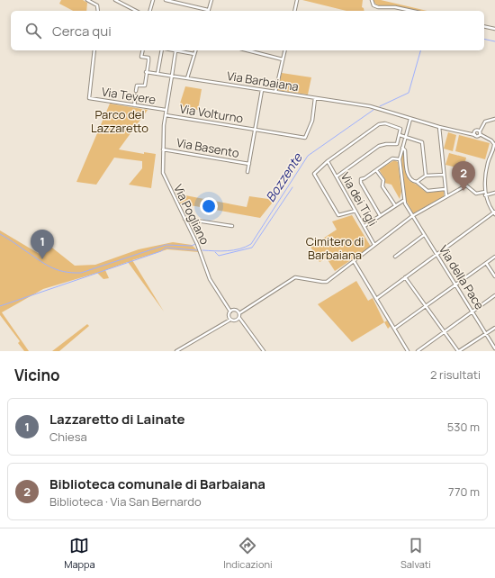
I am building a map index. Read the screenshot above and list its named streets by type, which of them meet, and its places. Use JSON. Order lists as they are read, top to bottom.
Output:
{
  "streets": {
    "street": [
      "Via Barbaiana",
      "Via Tevere",
      "Via Volturno",
      "Via Basento",
      "Via dei Tigli",
      "Via Pogliano",
      "Via della Pace"
    ]
  },
  "crossings": [
    ["Via Barbaiana", "Via Volturno"],
    ["Via Barbaiana", "Via Pogliano"],
    ["Via Tevere", "Via Pogliano"],
    ["Via Volturno", "Via Pogliano"],
    ["Via Basento", "Via Pogliano"]
  ],
  "water": ["Bozzente"],
  "parks": ["Parco del Lazzaretto", "Cimitero di Barbaiana"],
  "page": {
    "search": "Cerca qui",
    "pins": ["2", "1"],
    "heading": ["Vicino", "2 risultati"],
    "list": [
      {
        "mark": "1",
        "name": "Lazzaretto di Lainate",
        "note": "Chiesa",
        "value": "530 m"
      },
      {
        "mark": "2",
        "name": "Biblioteca comunale di Barbaiana",
        "note": "Biblioteca · Via San Bernardo",
        "value": "770 m"
      }
    ],
    "nav": ["Mappa", "Indicazioni", "Salvati"]
  }
}
